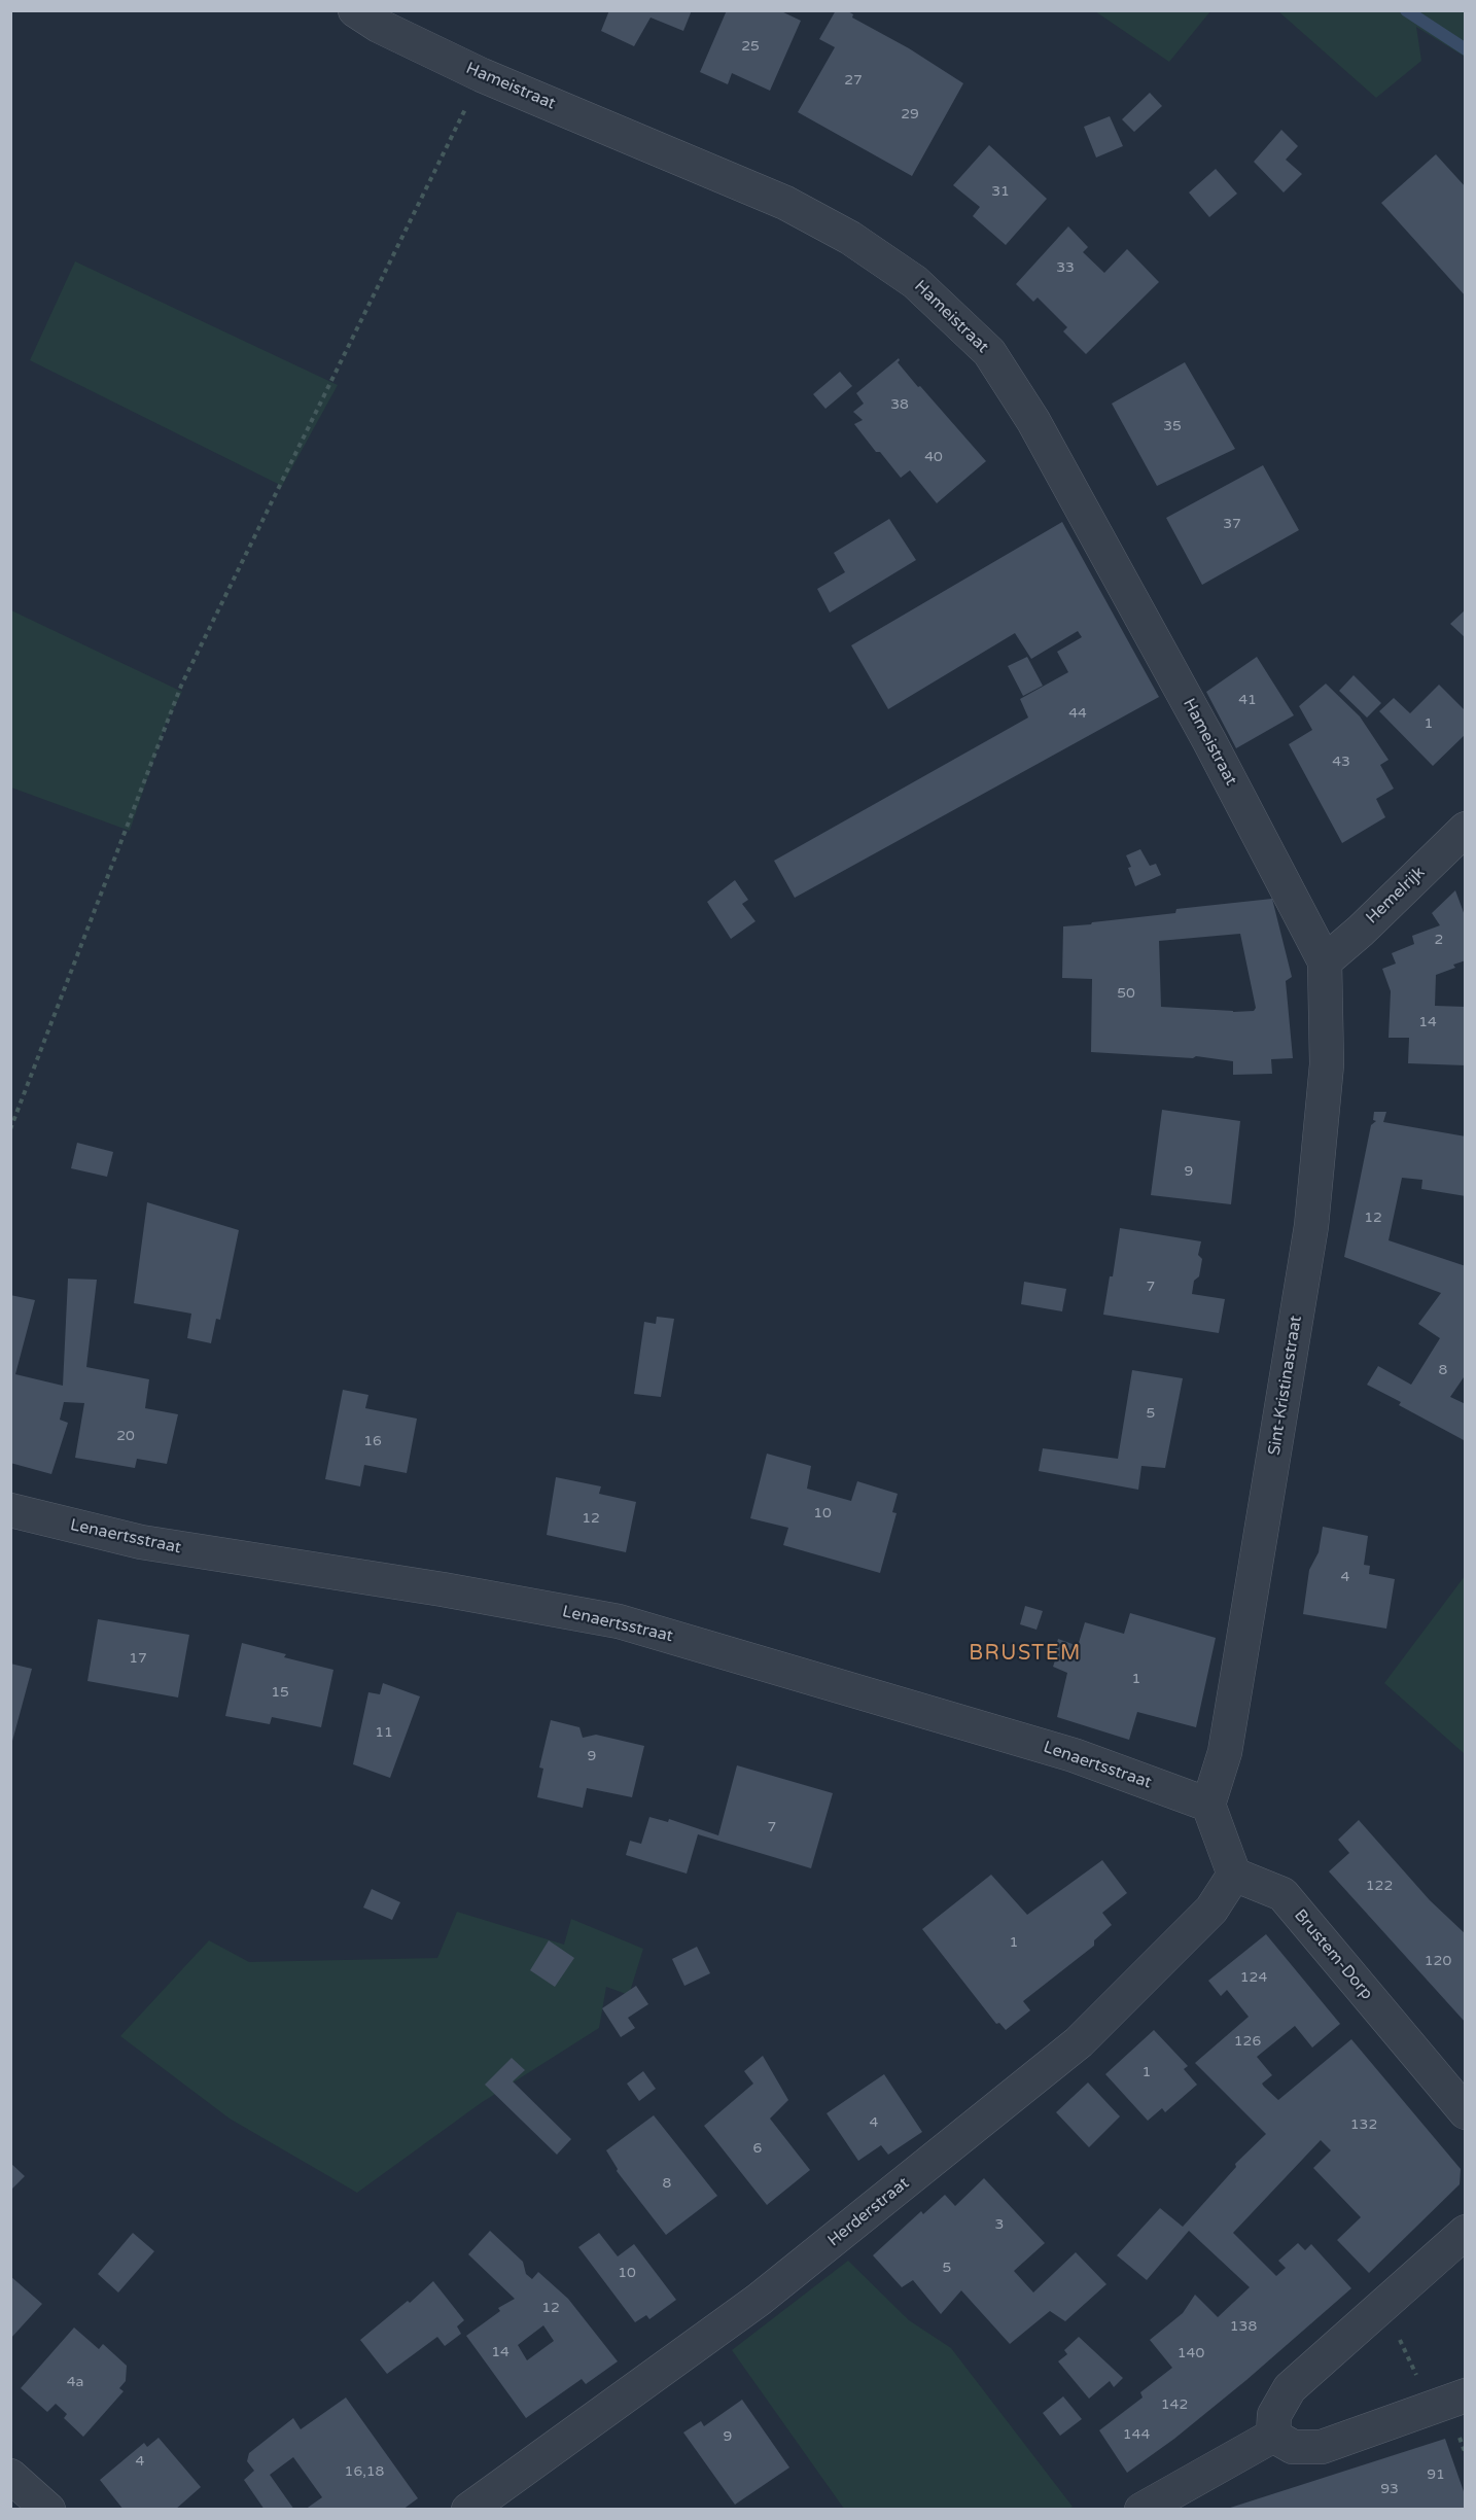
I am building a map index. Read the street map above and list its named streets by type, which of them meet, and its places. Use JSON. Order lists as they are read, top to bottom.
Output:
{
  "streets": {
    "street": [
      "Hameistraat",
      "Hemelrijk",
      "Sint-Kristinastraat",
      "Lenaertsstraat",
      "Brustem-Dorp",
      "Herderstraat"
    ]
  },
  "crossings": [
    ["Hameistraat", "Hemelrijk"],
    ["Hameistraat", "Sint-Kristinastraat"],
    ["Hemelrijk", "Sint-Kristinastraat"],
    ["Sint-Kristinastraat", "Lenaertsstraat"],
    ["Brustem-Dorp", "Herderstraat"]
  ],
  "districts": ["BRUSTEM"],
  "house_numbers": [
    "25",
    "27",
    "29",
    "31",
    "33",
    "38",
    "35",
    "40",
    "37",
    "41",
    "44",
    "1",
    "43",
    "2",
    "50",
    "14",
    "9",
    "12",
    "7",
    "8",
    "5",
    "20",
    "16",
    "10",
    "12",
    "4",
    "17",
    "1",
    "15",
    "11",
    "9",
    "7",
    "122",
    "1",
    "120",
    "124",
    "126",
    "1",
    "4",
    "132",
    "6",
    "8",
    "3",
    "5",
    "10",
    "12",
    "138",
    "14",
    "140",
    "4a",
    "142",
    "144",
    "9",
    "4",
    "16,18",
    "91",
    "93"
  ]
}
